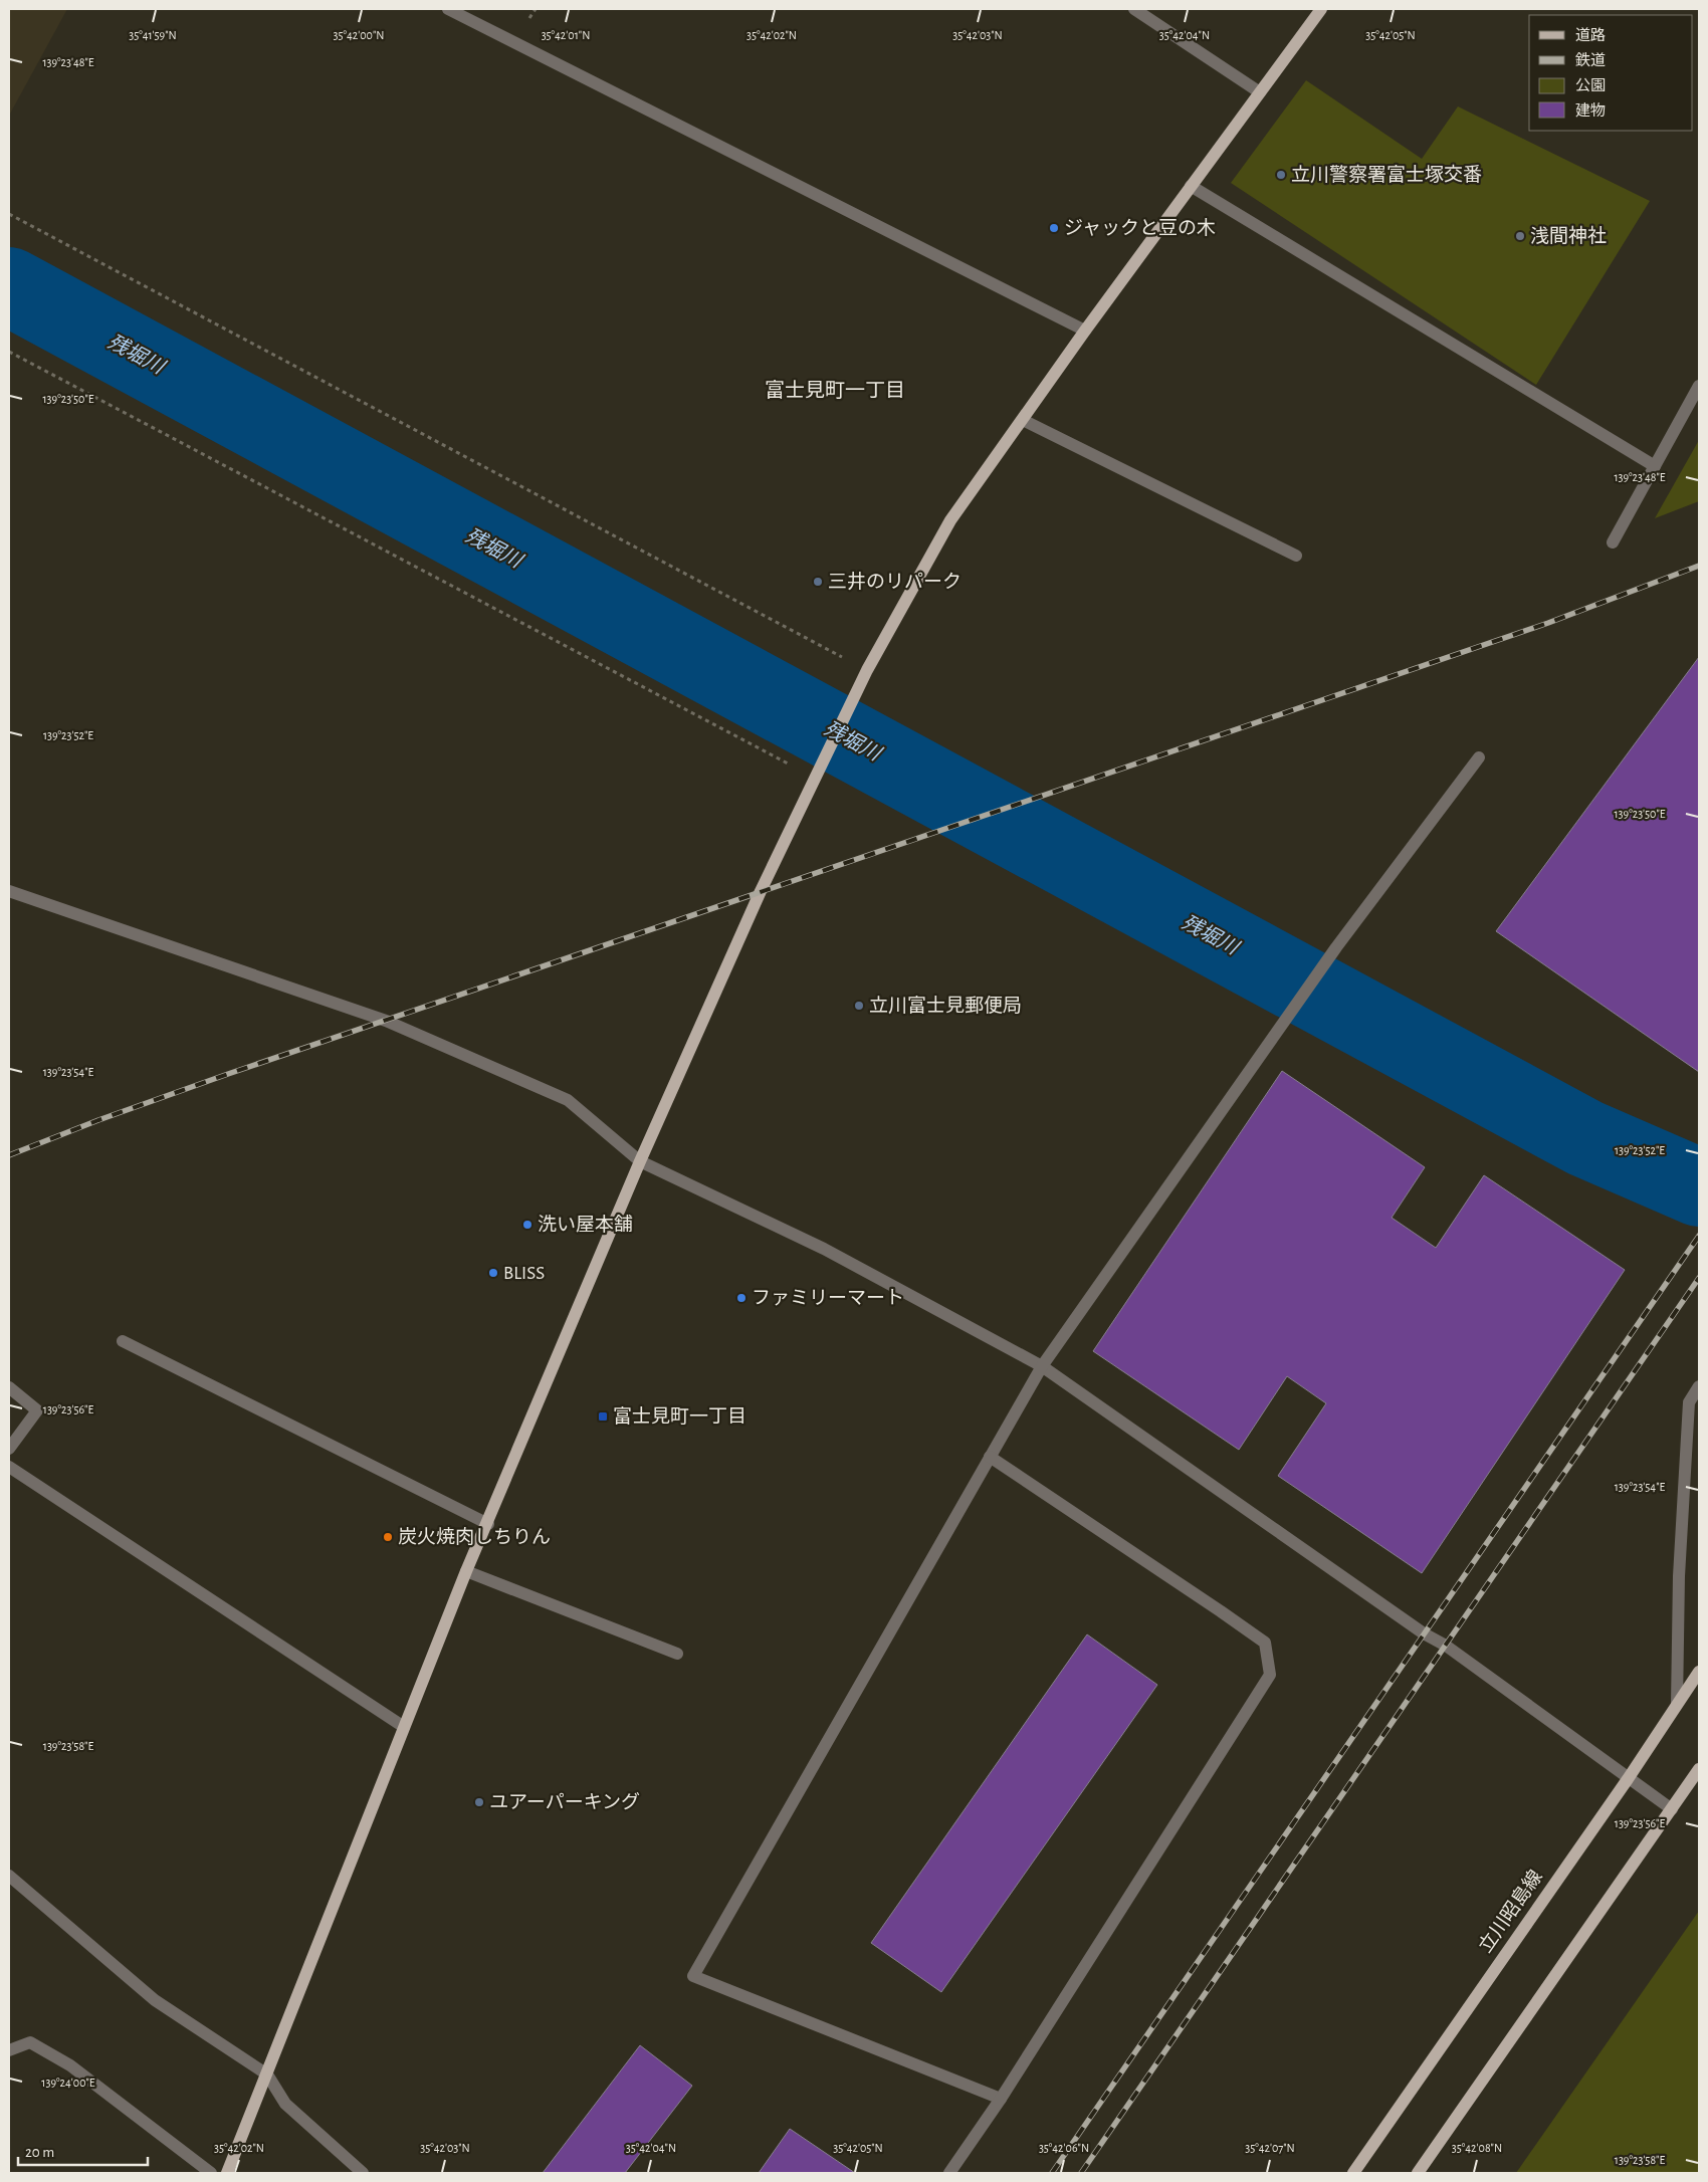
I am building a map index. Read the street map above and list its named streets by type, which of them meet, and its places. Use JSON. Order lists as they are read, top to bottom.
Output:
{
  "streets": {
    "main road": ["立川昭島線"]
  },
  "districts": ["富士見町一丁目"],
  "water": ["残堀川"],
  "places": {
    "other": [
      "立川警察署富士塚交番",
      "ジャックと豆の木",
      "浅間神社",
      "三井のリパーク",
      "立川富士見郵便局",
      "洗い屋本舗",
      "BLISS",
      "ファミリーマート",
      "炭火焼肉しちりん",
      "ユアーパーキング"
    ],
    "transit": ["富士見町一丁目"]
  },
  "legend": [
    "道路",
    "鉄道",
    "公園",
    "建物"
  ],
  "scale_bar": "20 m",
  "coordinates": [
    "35°41'59\"N",
    "35°42'00\"N",
    "35°42'01\"N",
    "35°42'02\"N",
    "35°42'03\"N",
    "35°42'04\"N",
    "35°42'05\"N",
    "139°23'48\"E",
    "139°23'50\"E",
    "139°23'52\"E",
    "139°23'54\"E",
    "139°23'56\"E",
    "139°23'58\"E",
    "139°24'00\"E",
    "35°42'06\"N",
    "35°42'07\"N",
    "35°42'08\"N"
  ]
}
